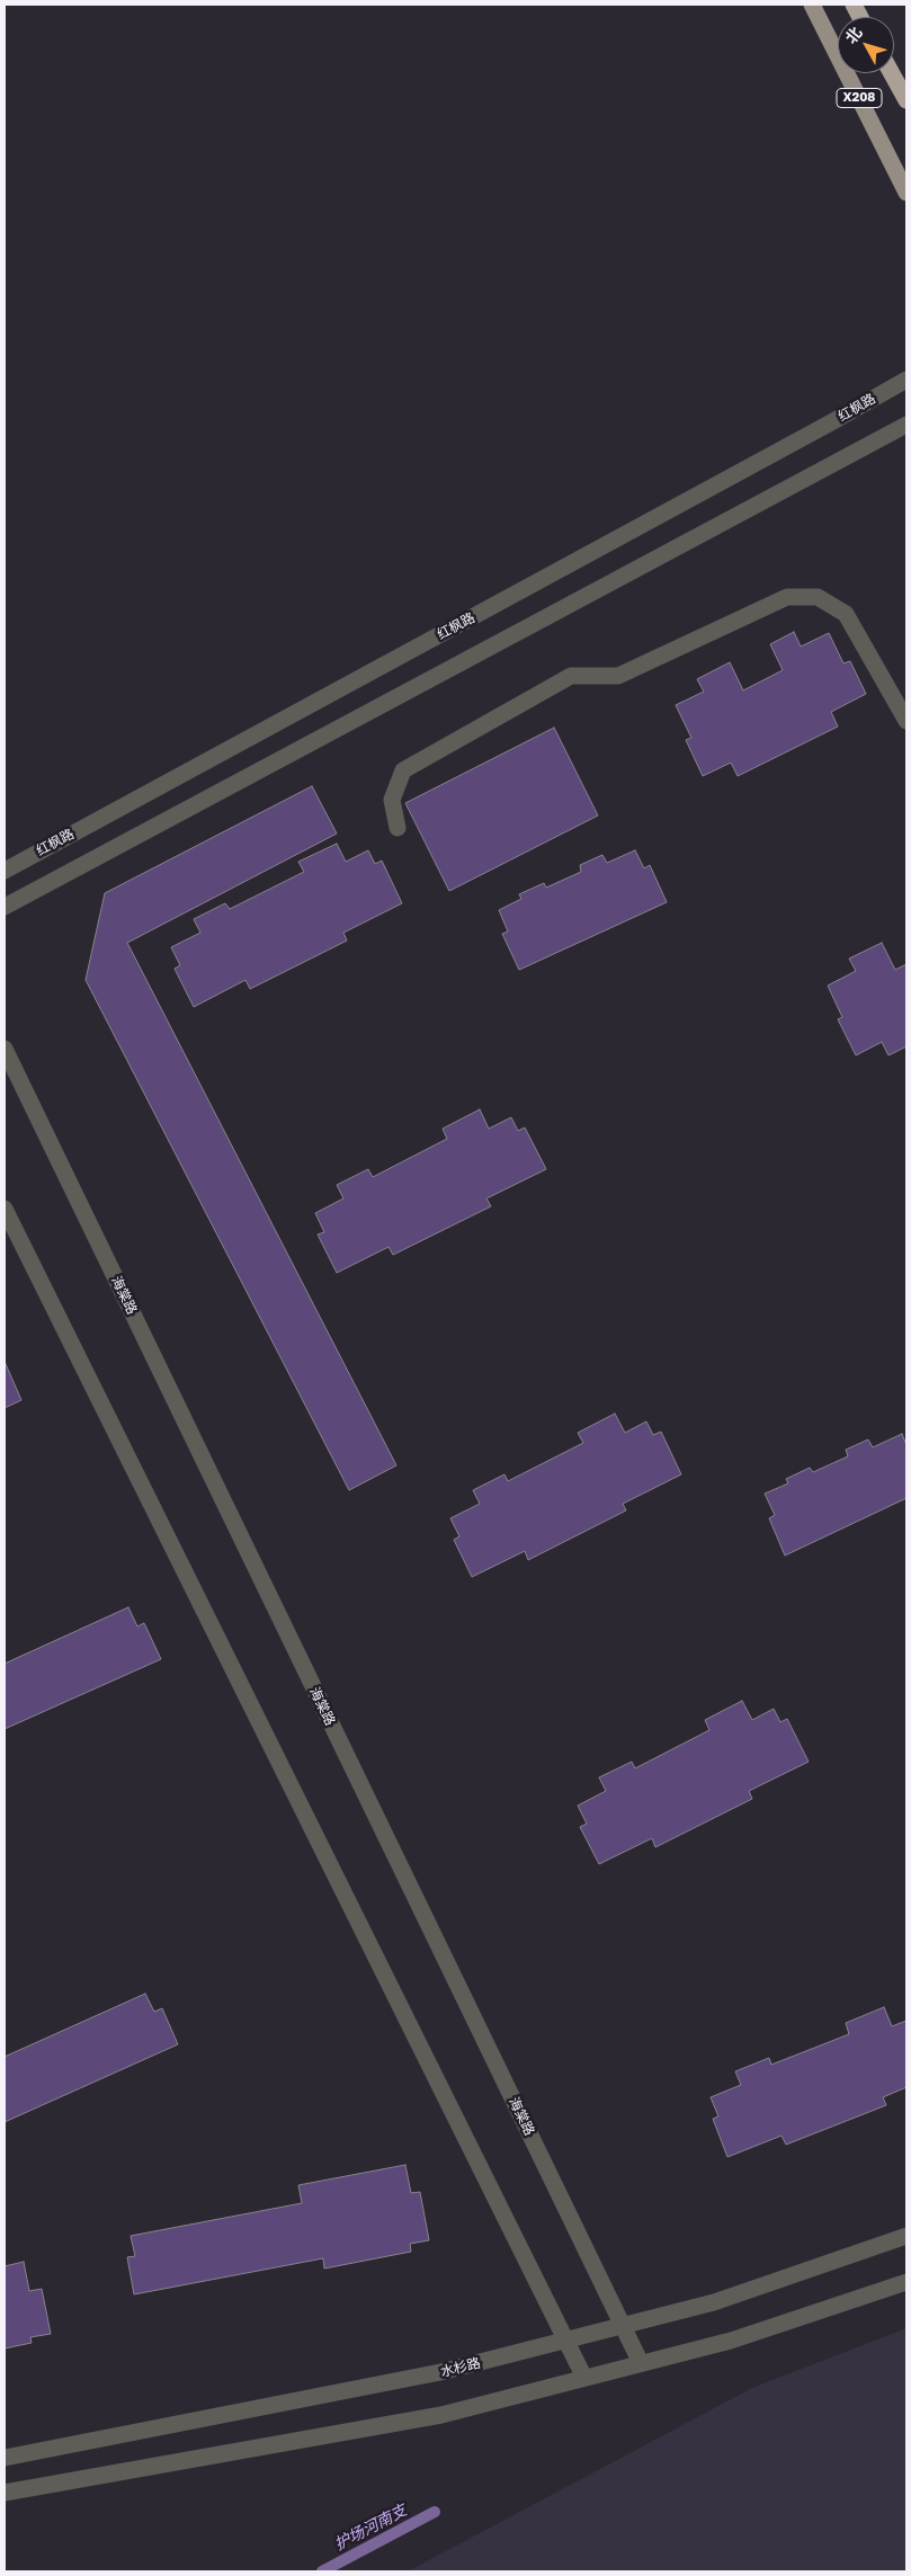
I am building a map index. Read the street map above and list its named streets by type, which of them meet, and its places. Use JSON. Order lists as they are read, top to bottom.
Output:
{
  "streets": {
    "main road": ["X208"],
    "street": ["红枫路", "海棠路", "水杉路"]
  },
  "crossings": [
    ["海棠路", "水杉路"]
  ],
  "water": ["护场河南支"],
  "north": "top left"
}
